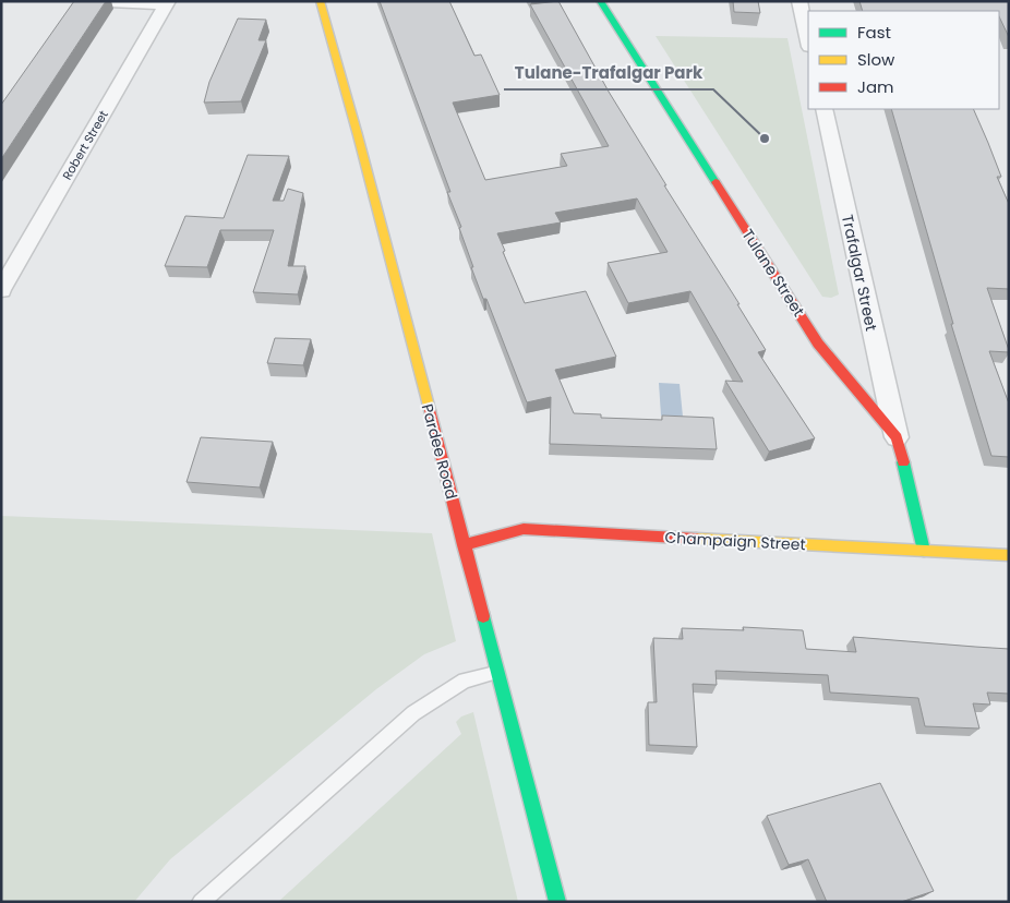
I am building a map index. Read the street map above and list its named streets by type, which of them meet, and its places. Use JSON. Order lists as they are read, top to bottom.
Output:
{
  "streets": {
    "street": [
      "Robert Street",
      "Tulane Street",
      "Trafalgar Street",
      "Pardee Road",
      "Champaign Street"
    ]
  },
  "crossings": [
    ["Tulane Street", "Trafalgar Street"],
    ["Tulane Street", "Champaign Street"],
    ["Pardee Road", "Champaign Street"]
  ],
  "places": ["Tulane-Trafalgar Park"],
  "legend": ["Fast", "Slow", "Jam"]
}
